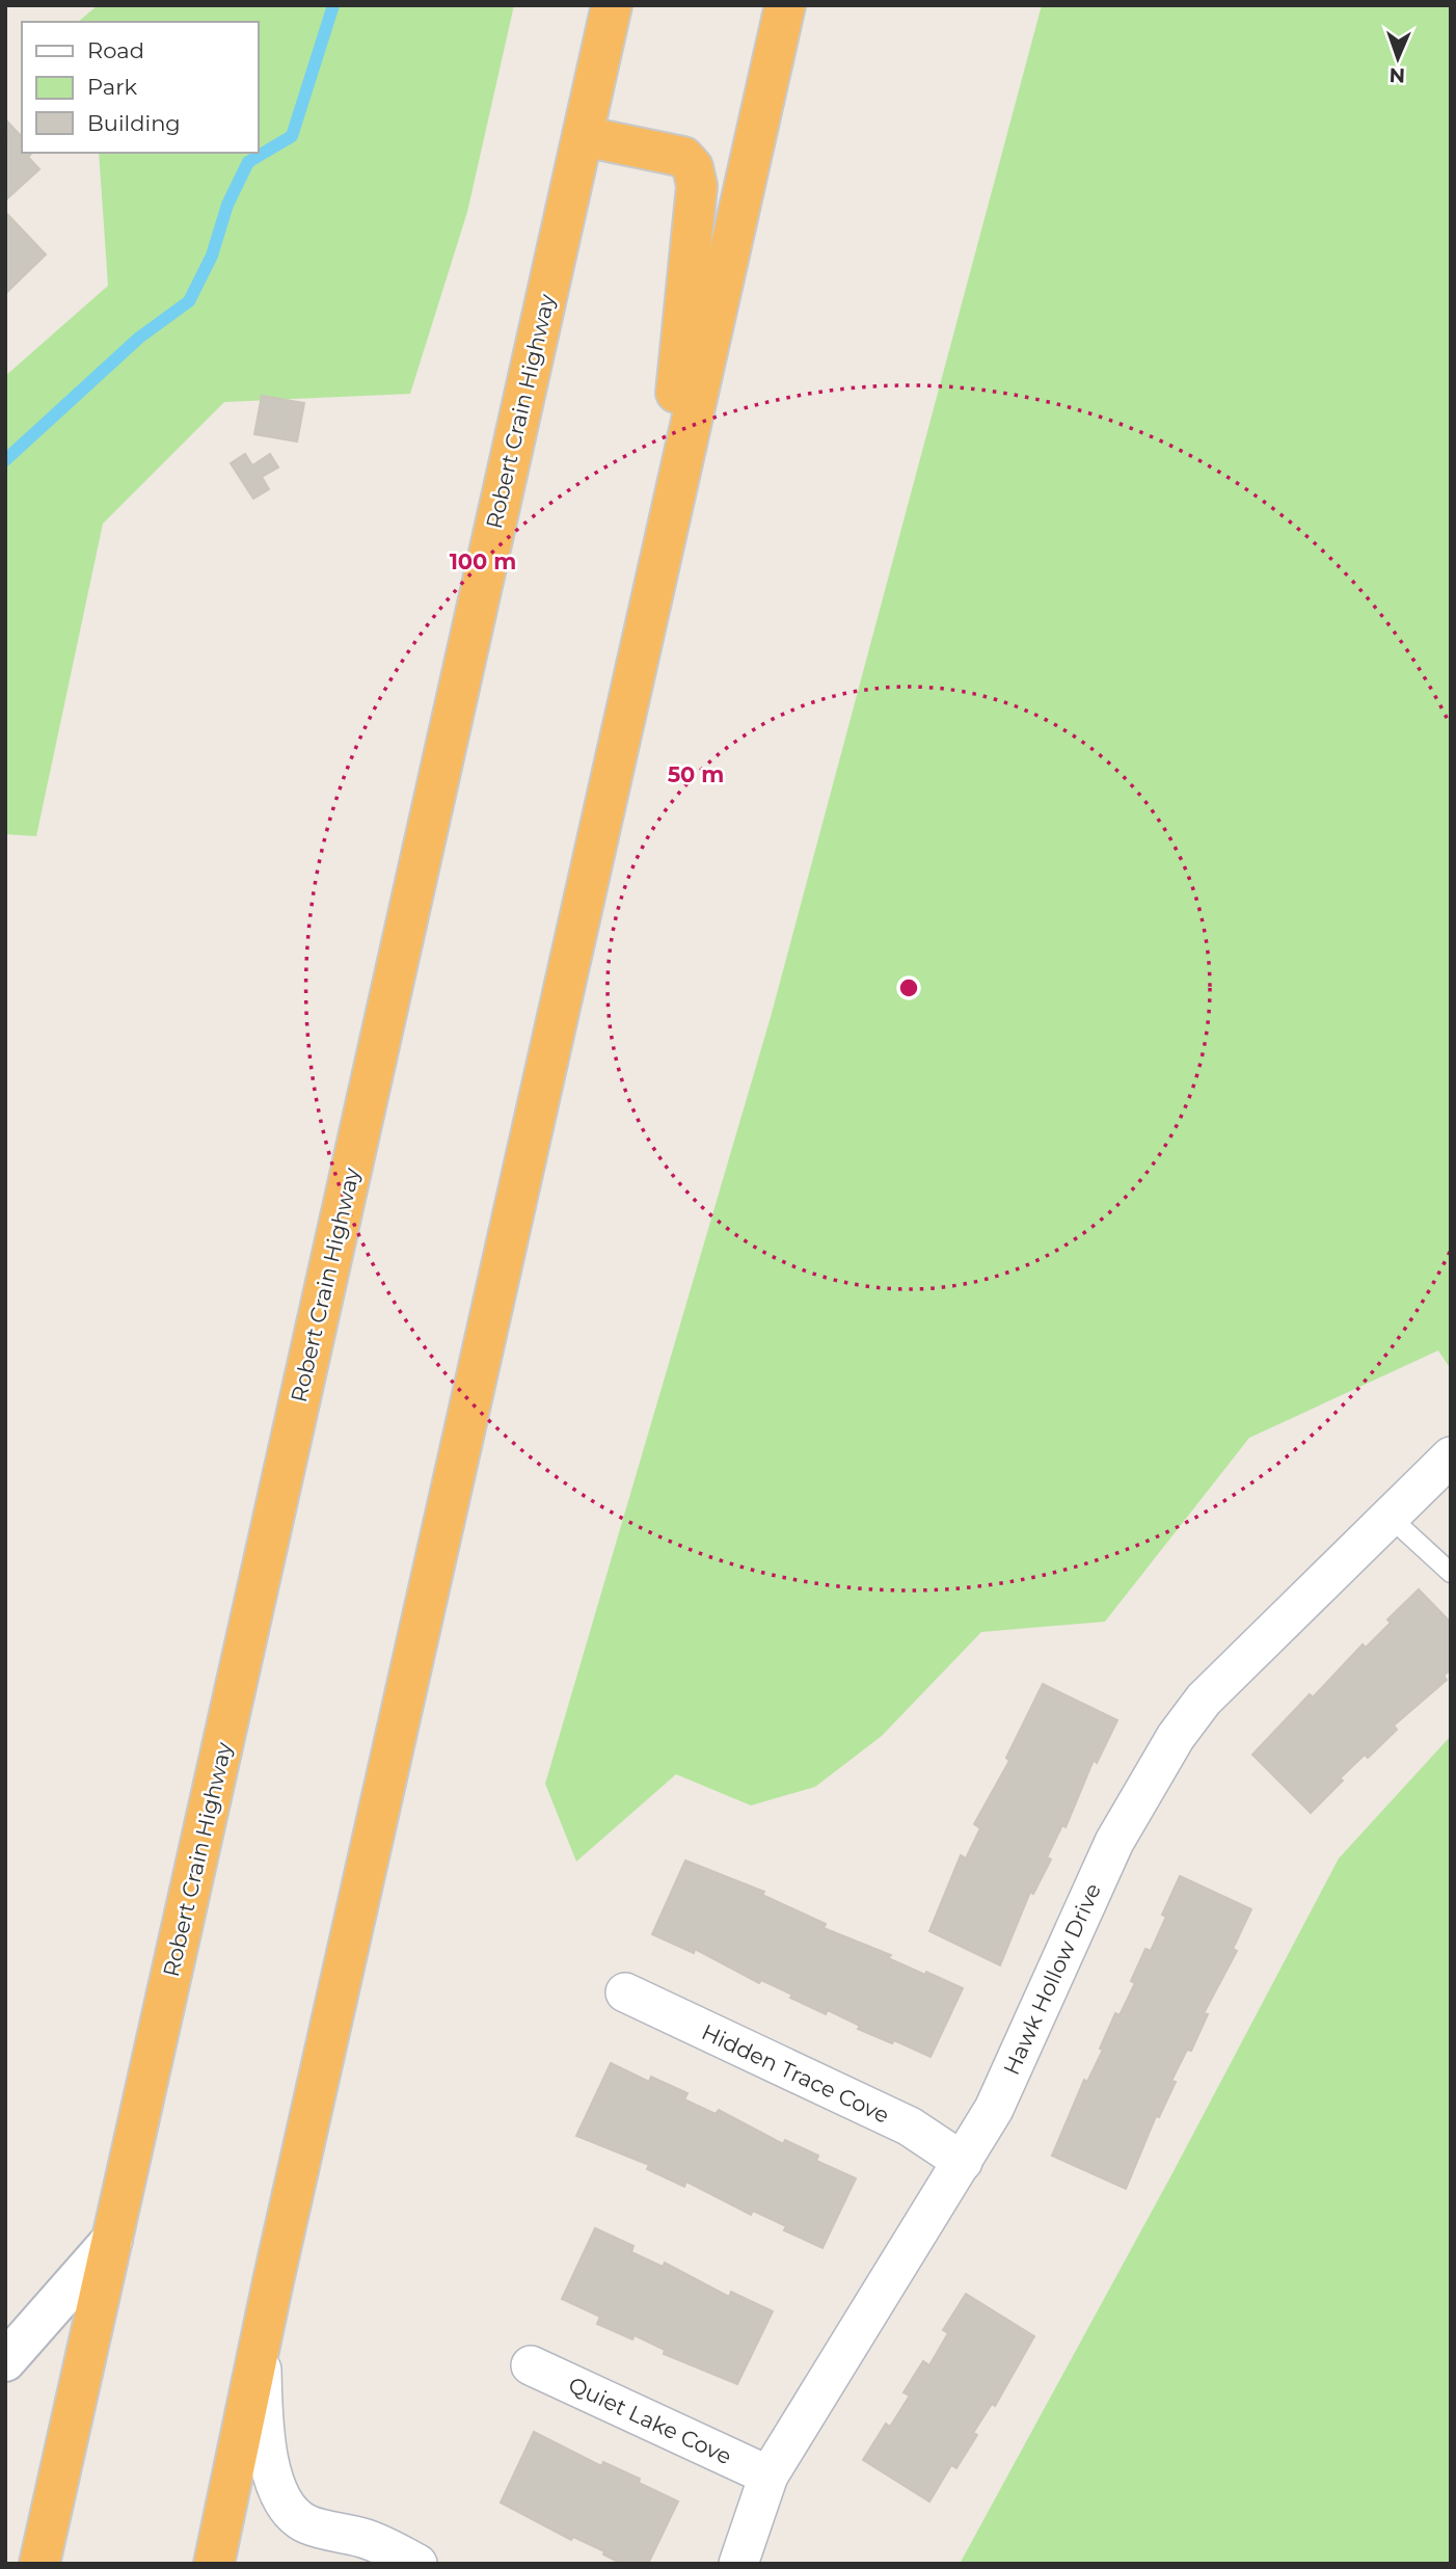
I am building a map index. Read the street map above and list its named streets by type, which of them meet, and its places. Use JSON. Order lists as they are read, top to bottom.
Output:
{
  "streets": {
    "highway": ["Robert Crain Highway"],
    "street": ["Hawk Hollow Drive", "Hidden Trace Cove", "Quiet Lake Cove"]
  },
  "crossings": [
    ["Hawk Hollow Drive", "Hidden Trace Cove"],
    ["Hawk Hollow Drive", "Quiet Lake Cove"]
  ],
  "legend": ["Road", "Park", "Building"],
  "north": "bottom",
  "rings": ["100 m", "50 m"]
}
